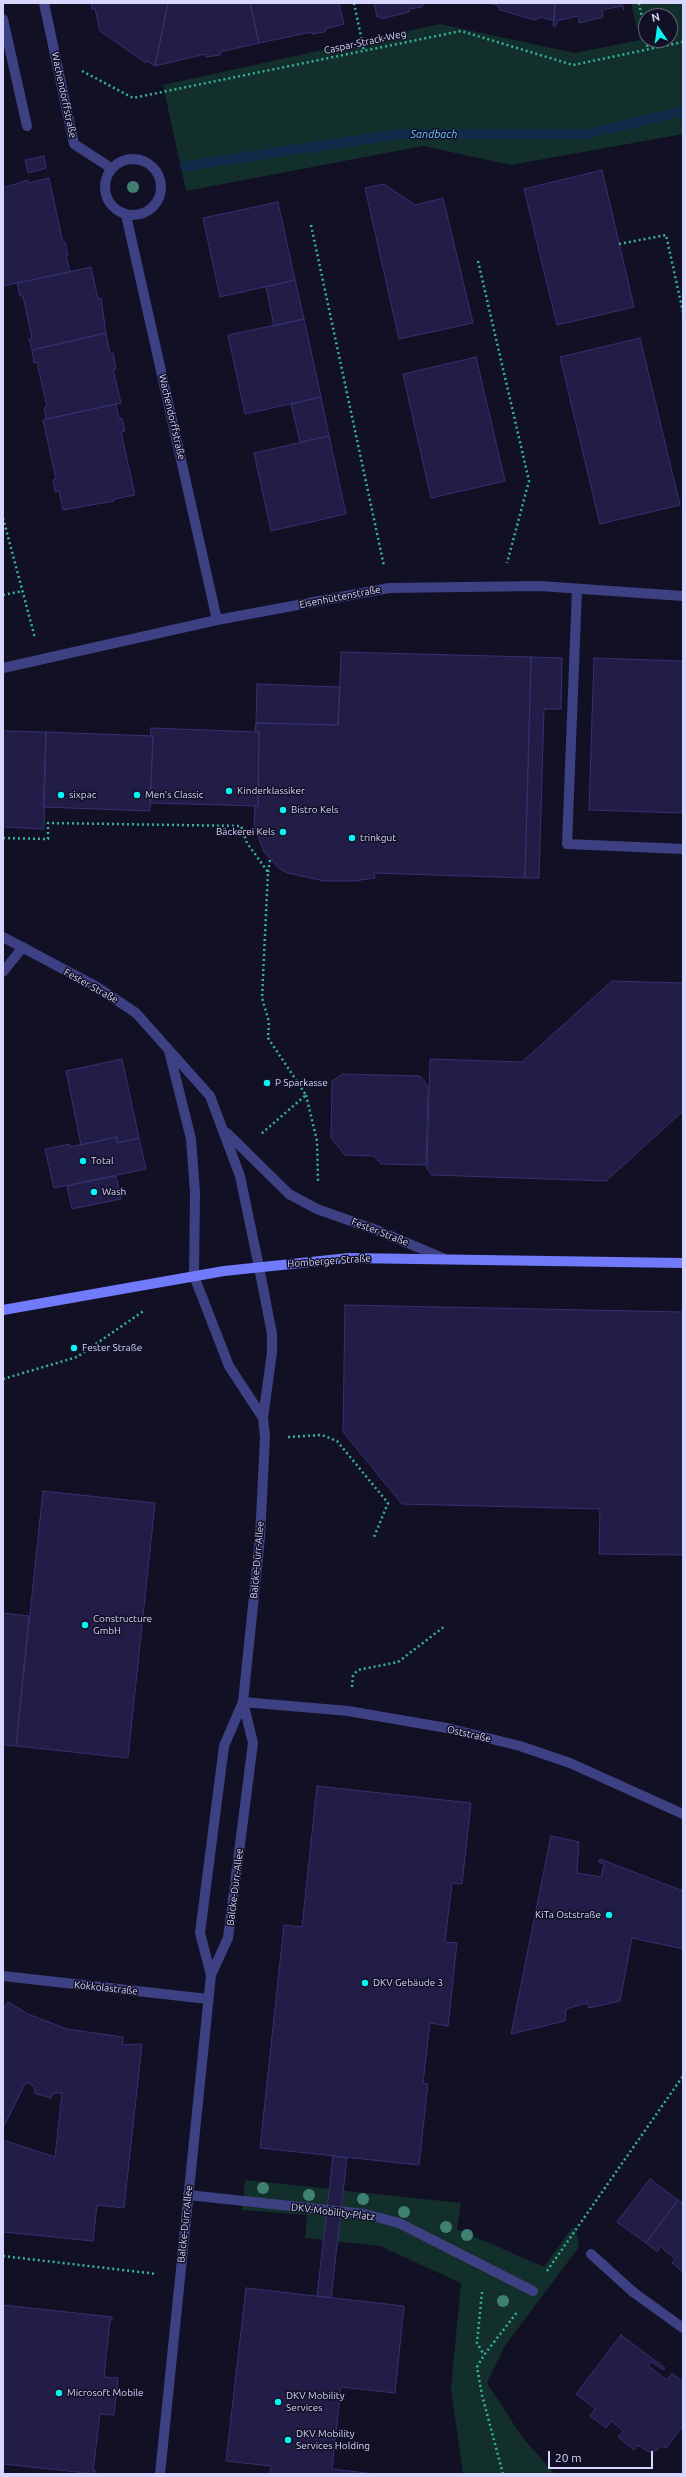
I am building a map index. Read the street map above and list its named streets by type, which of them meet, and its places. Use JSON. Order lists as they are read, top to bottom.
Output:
{
  "streets": {
    "main road": ["Homberger Straße"],
    "street": [
      "Wachendorffstraße",
      "Eisenhüttenstraße",
      "Fester Straße",
      "Balcke-Dürr-Allee",
      "Oststraße",
      "Kokkolastraße",
      "DKV-Mobility-Platz"
    ],
    "path": ["Caspar-Strack-Weg"]
  },
  "crossings": [
    ["Caspar-Strack-Weg", "Wachendorffstraße"],
    ["Wachendorffstraße", "Eisenhüttenstraße"],
    ["Fester Straße", "Homberger Straße"],
    ["Fester Straße", "Balcke-Dürr-Allee"],
    ["Homberger Straße", "Balcke-Dürr-Allee"],
    ["Balcke-Dürr-Allee", "Oststraße"],
    ["Balcke-Dürr-Allee", "Kokkolastraße"],
    ["Balcke-Dürr-Allee", "DKV-Mobility-Platz"]
  ],
  "water": ["Sandbach"],
  "places": [
    "Kinderklassiker",
    "sixpac",
    "Men's Classic",
    "Bistro Kels",
    "Bäckerei Kels",
    "trinkgut",
    "P Sparkasse",
    "Total",
    "Wash",
    "Fester Straße",
    "Constructure GmbH",
    "KiTa Oststraße",
    "DKV Gebäude 3",
    "Microsoft Mobile",
    "DKV Mobility Services",
    "DKV Mobility Services Holding"
  ],
  "scale_bar": "20 m",
  "north": "top"
}
